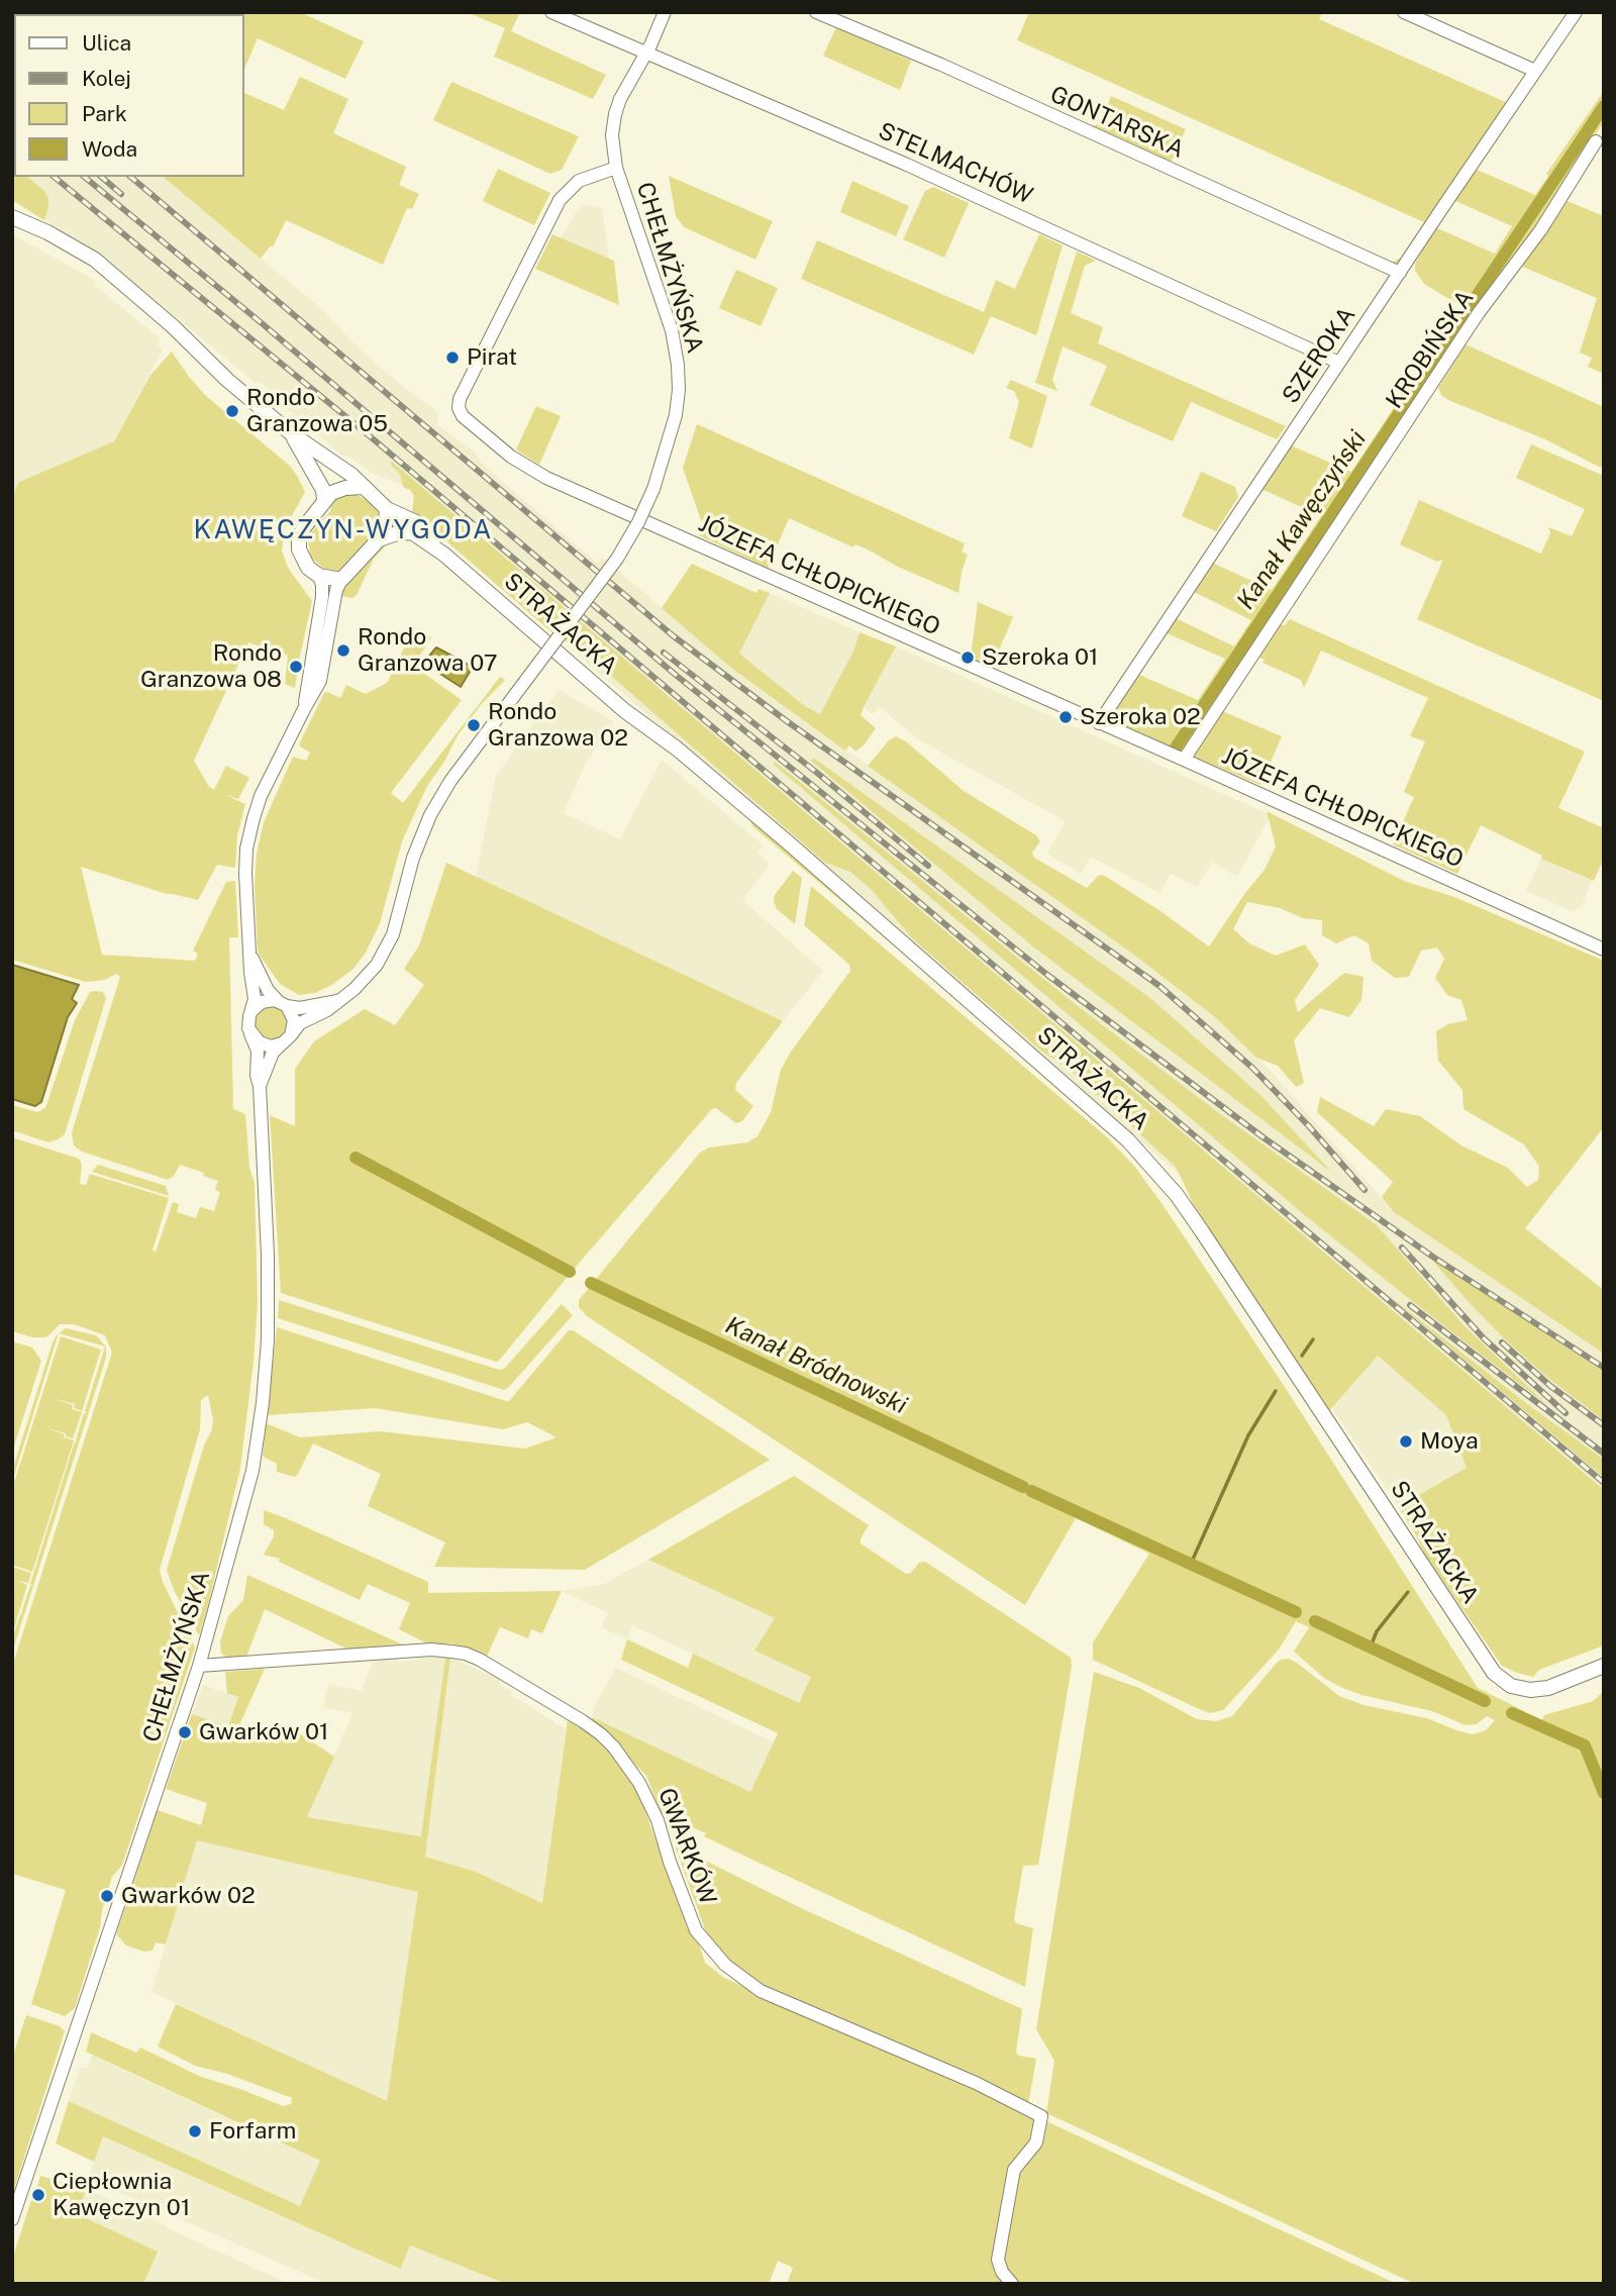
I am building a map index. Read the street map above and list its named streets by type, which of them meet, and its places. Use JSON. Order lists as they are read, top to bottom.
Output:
{
  "streets": {
    "main road": ["STRAŻACKA"],
    "street": [
      "GONTARSKA",
      "STELMACHÓW",
      "CHEŁMŻYŃSKA",
      "KROBIŃSKA",
      "SZEROKA",
      "JÓZEFA CHŁOPICKIEGO",
      "GWARKÓW"
    ]
  },
  "crossings": [
    ["GONTARSKA", "SZEROKA"],
    ["STELMACHÓW", "CHEŁMŻYŃSKA"],
    ["STELMACHÓW", "SZEROKA"],
    ["CHEŁMŻYŃSKA", "JÓZEFA CHŁOPICKIEGO"],
    ["CHEŁMŻYŃSKA", "GWARKÓW"],
    ["KROBIŃSKA", "JÓZEFA CHŁOPICKIEGO"],
    ["SZEROKA", "JÓZEFA CHŁOPICKIEGO"]
  ],
  "districts": ["KAWĘCZYN-WYGODA"],
  "water": ["Kanał Kawęczyński", "Kanał Bródnowski"],
  "places": [
    "Pirat",
    "Rondo Granzowa 05",
    "Rondo Granzowa 07",
    "Szeroka 01",
    "Rondo Granzowa 08",
    "Szeroka 02",
    "Rondo Granzowa 02",
    "Moya",
    "Gwarków 01",
    "Gwarków 02",
    "Forfarm",
    "Ciepłownia Kawęczyn 01"
  ],
  "legend": [
    "Ulica",
    "Kolej",
    "Park",
    "Woda"
  ]
}
